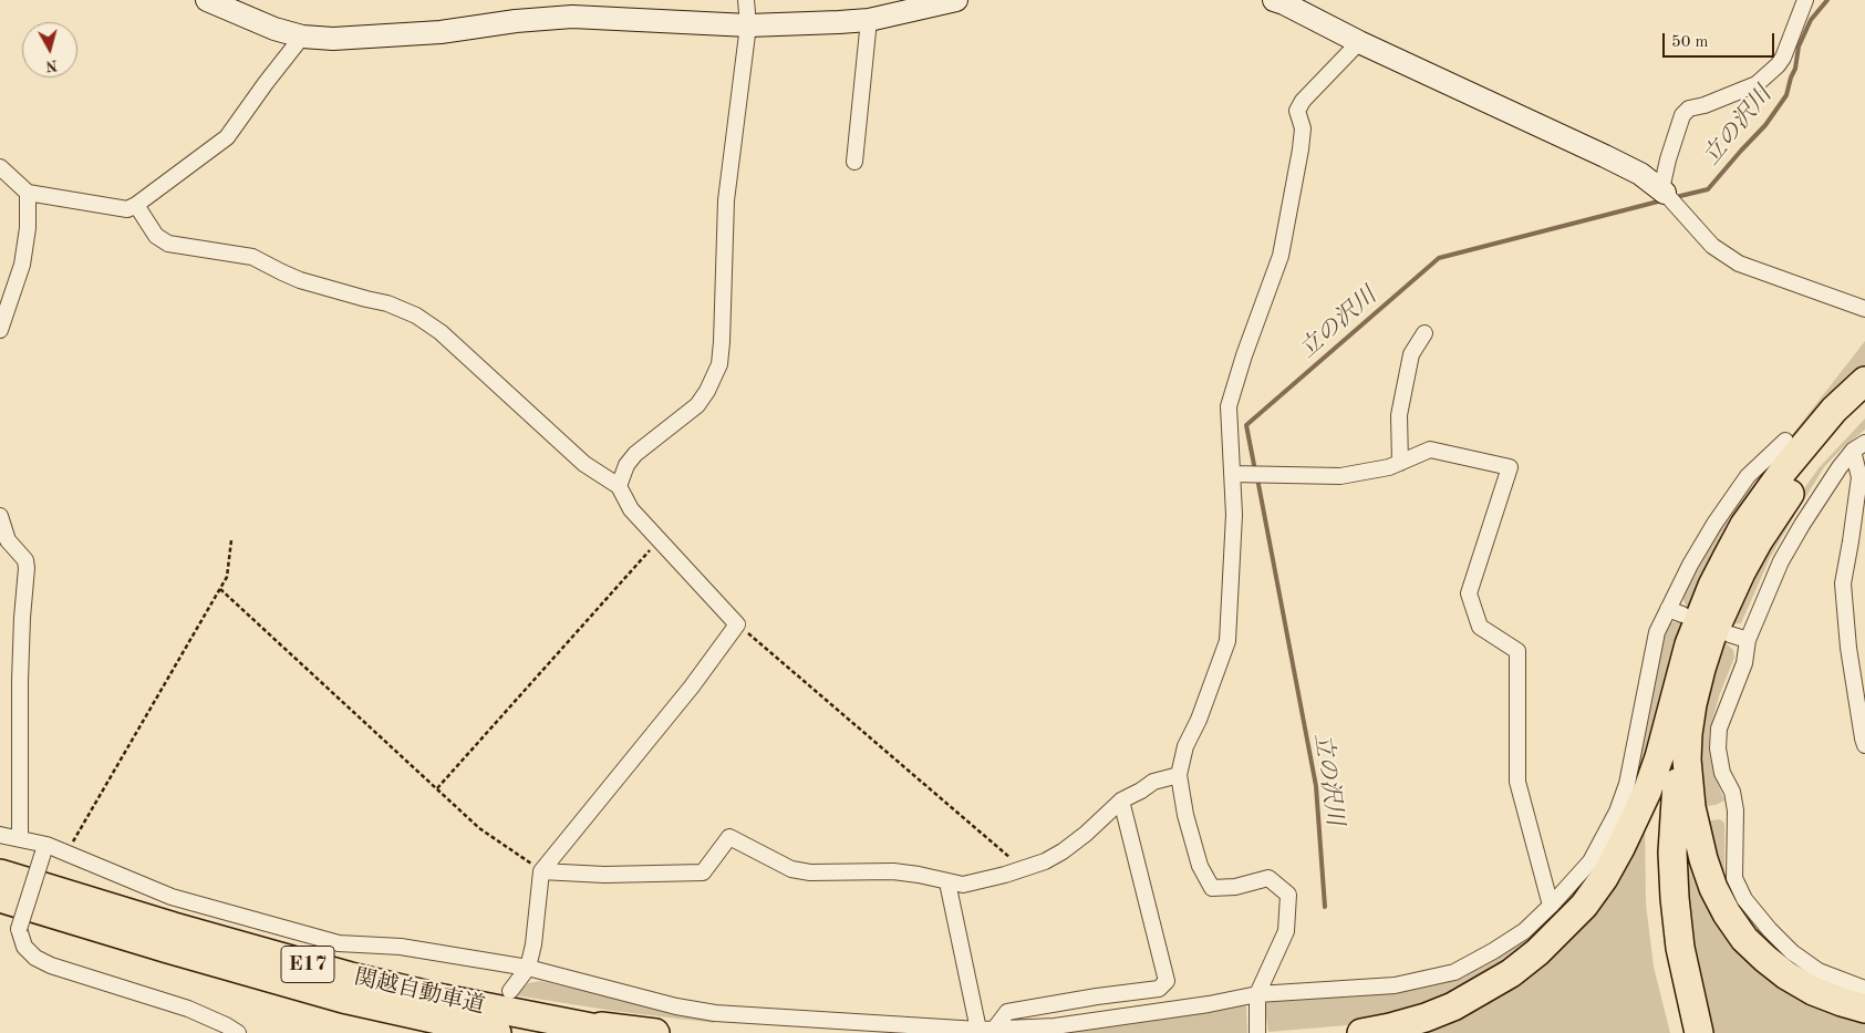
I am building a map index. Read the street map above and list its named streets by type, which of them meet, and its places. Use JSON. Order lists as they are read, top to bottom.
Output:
{
  "streets": {
    "highway": ["E17", "関越自動車道"]
  },
  "water": ["立の沢川"],
  "scale_bar": "50 m",
  "north": "bottom"
}
